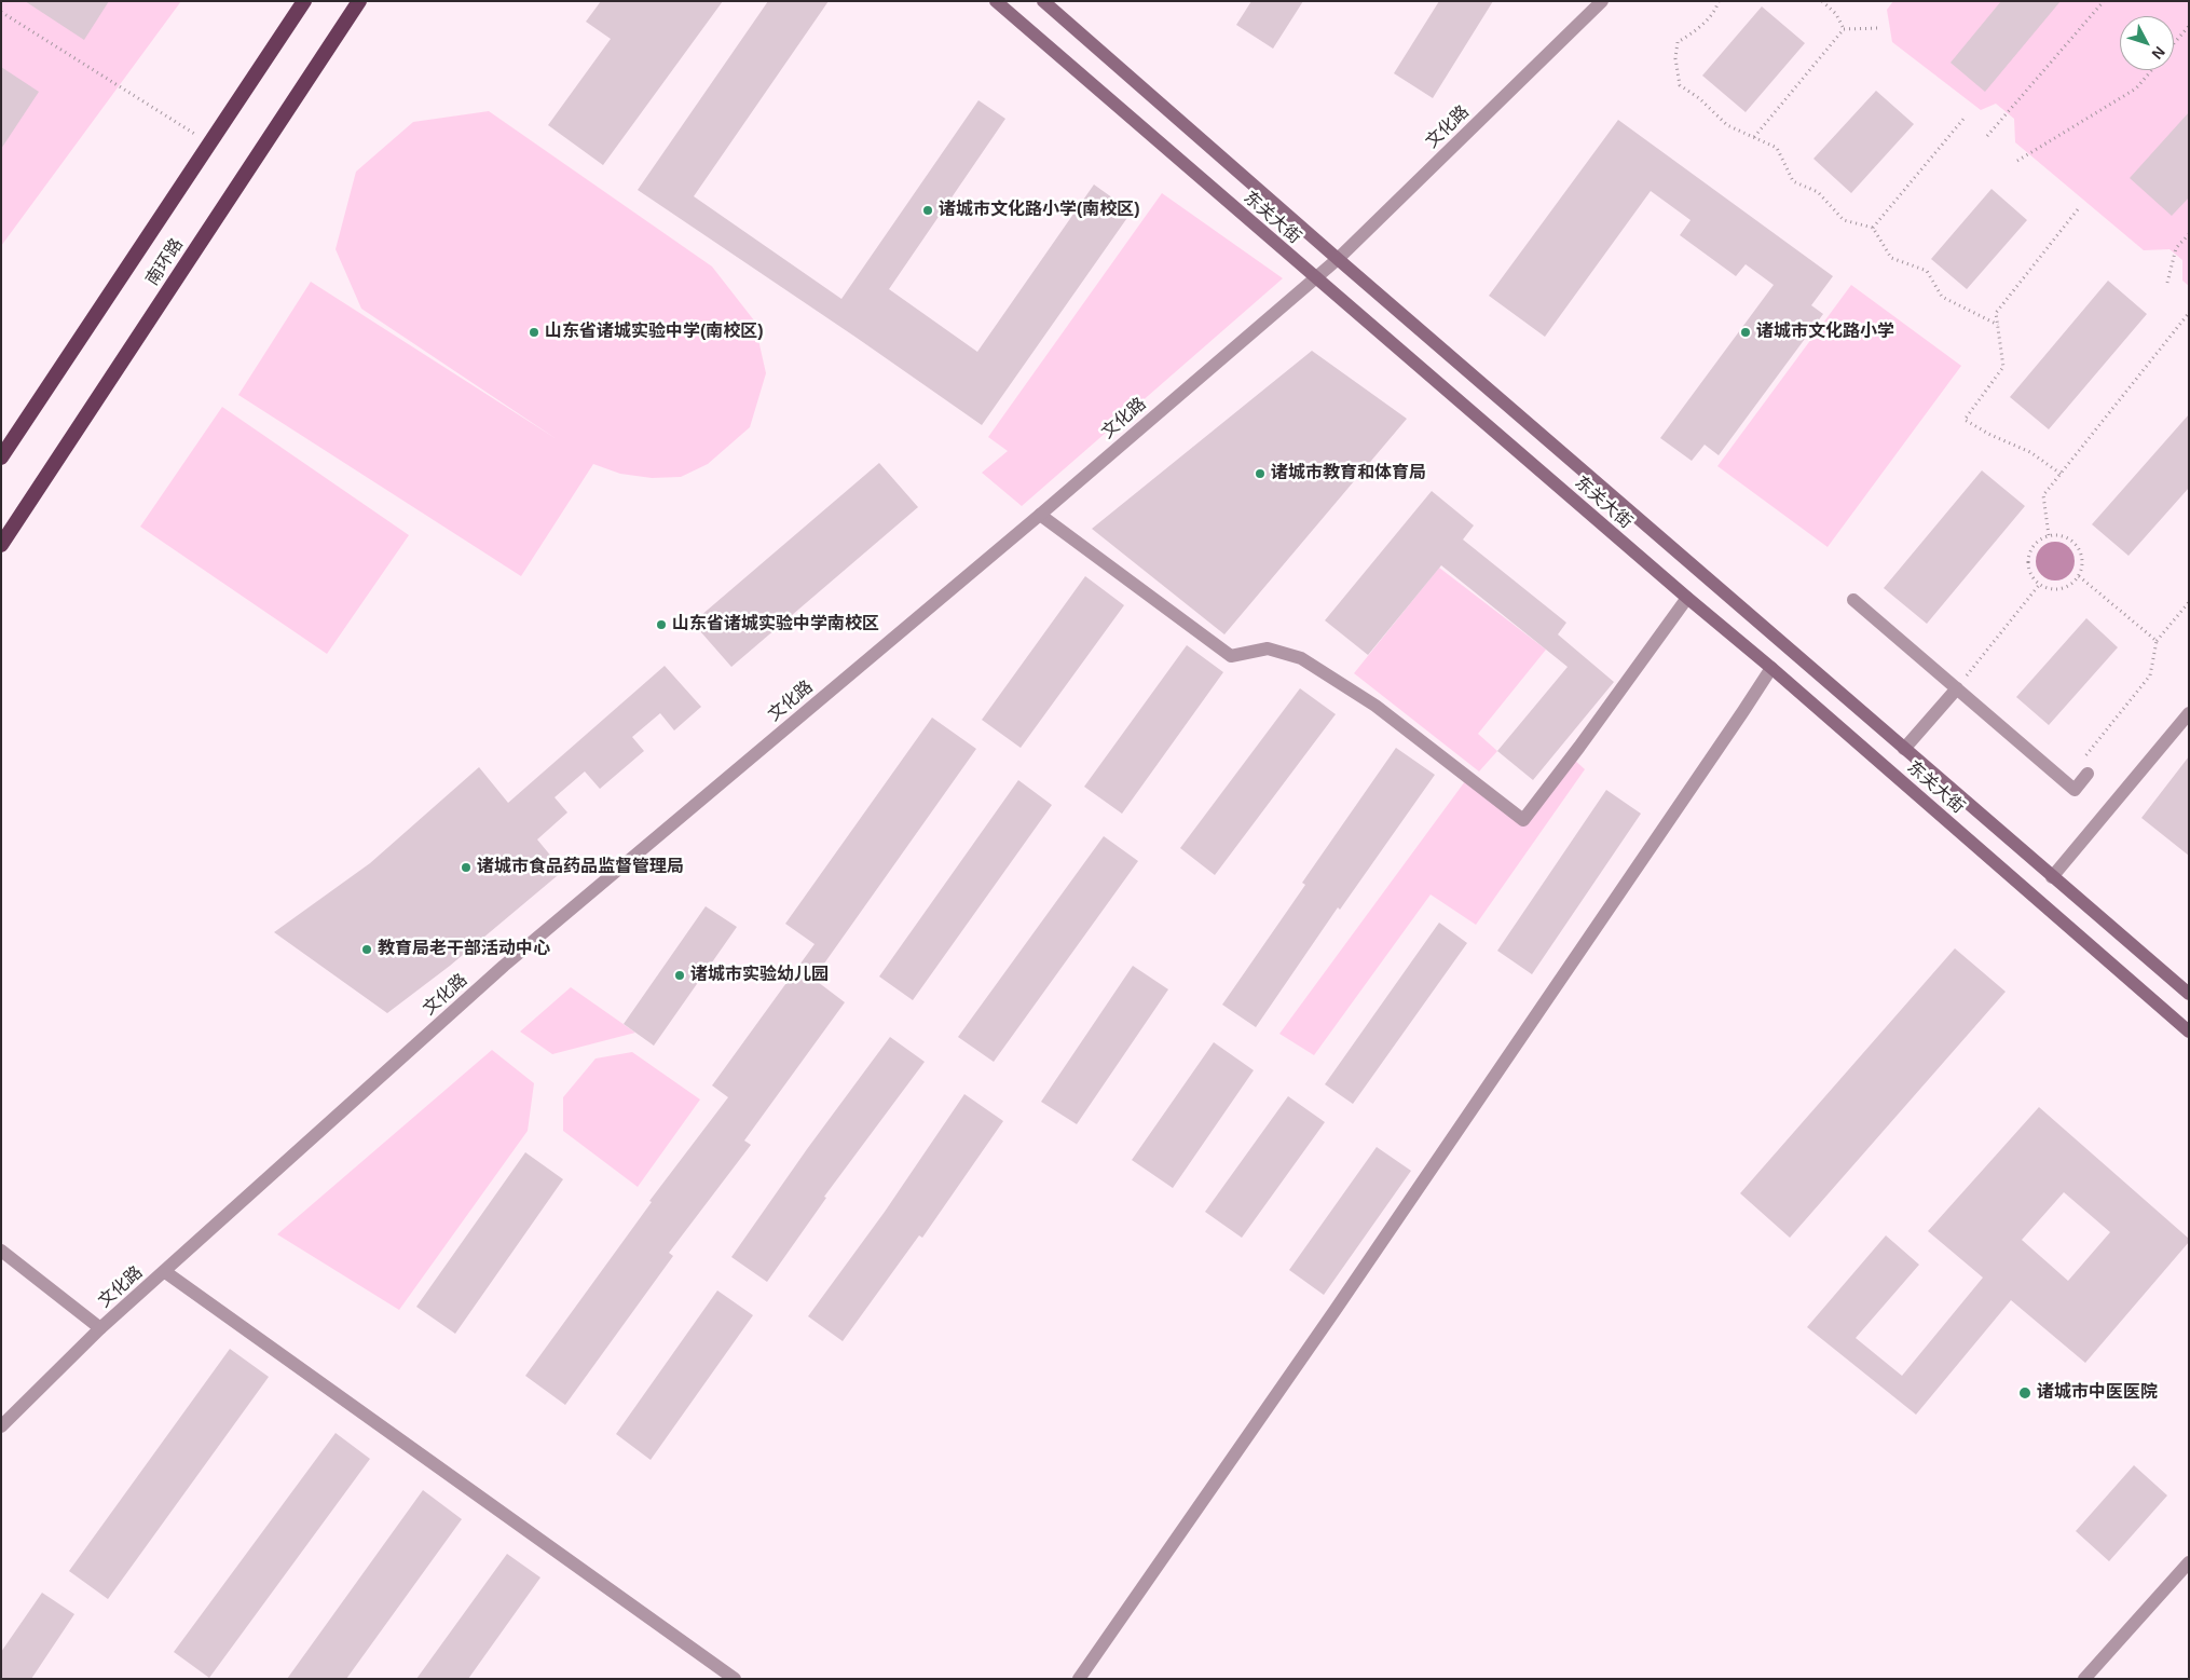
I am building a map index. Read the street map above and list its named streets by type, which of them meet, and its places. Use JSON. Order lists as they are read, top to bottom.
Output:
{
  "streets": {
    "highway": ["南环路"],
    "main road": ["东关大街"],
    "street": ["文化路"]
  },
  "crossings": [
    ["文化路", "东关大街"]
  ],
  "places": [
    "诸城市文化路小学(南校区)",
    "山东省诸城实验中学(南校区)",
    "诸城市文化路小学",
    "诸城市教育和体育局",
    "山东省诸城实验中学南校区",
    "诸城市食品药品监督管理局",
    "教育局老干部活动中心",
    "诸城市实验幼儿园",
    "诸城市中医医院"
  ],
  "north": "bottom right"
}
